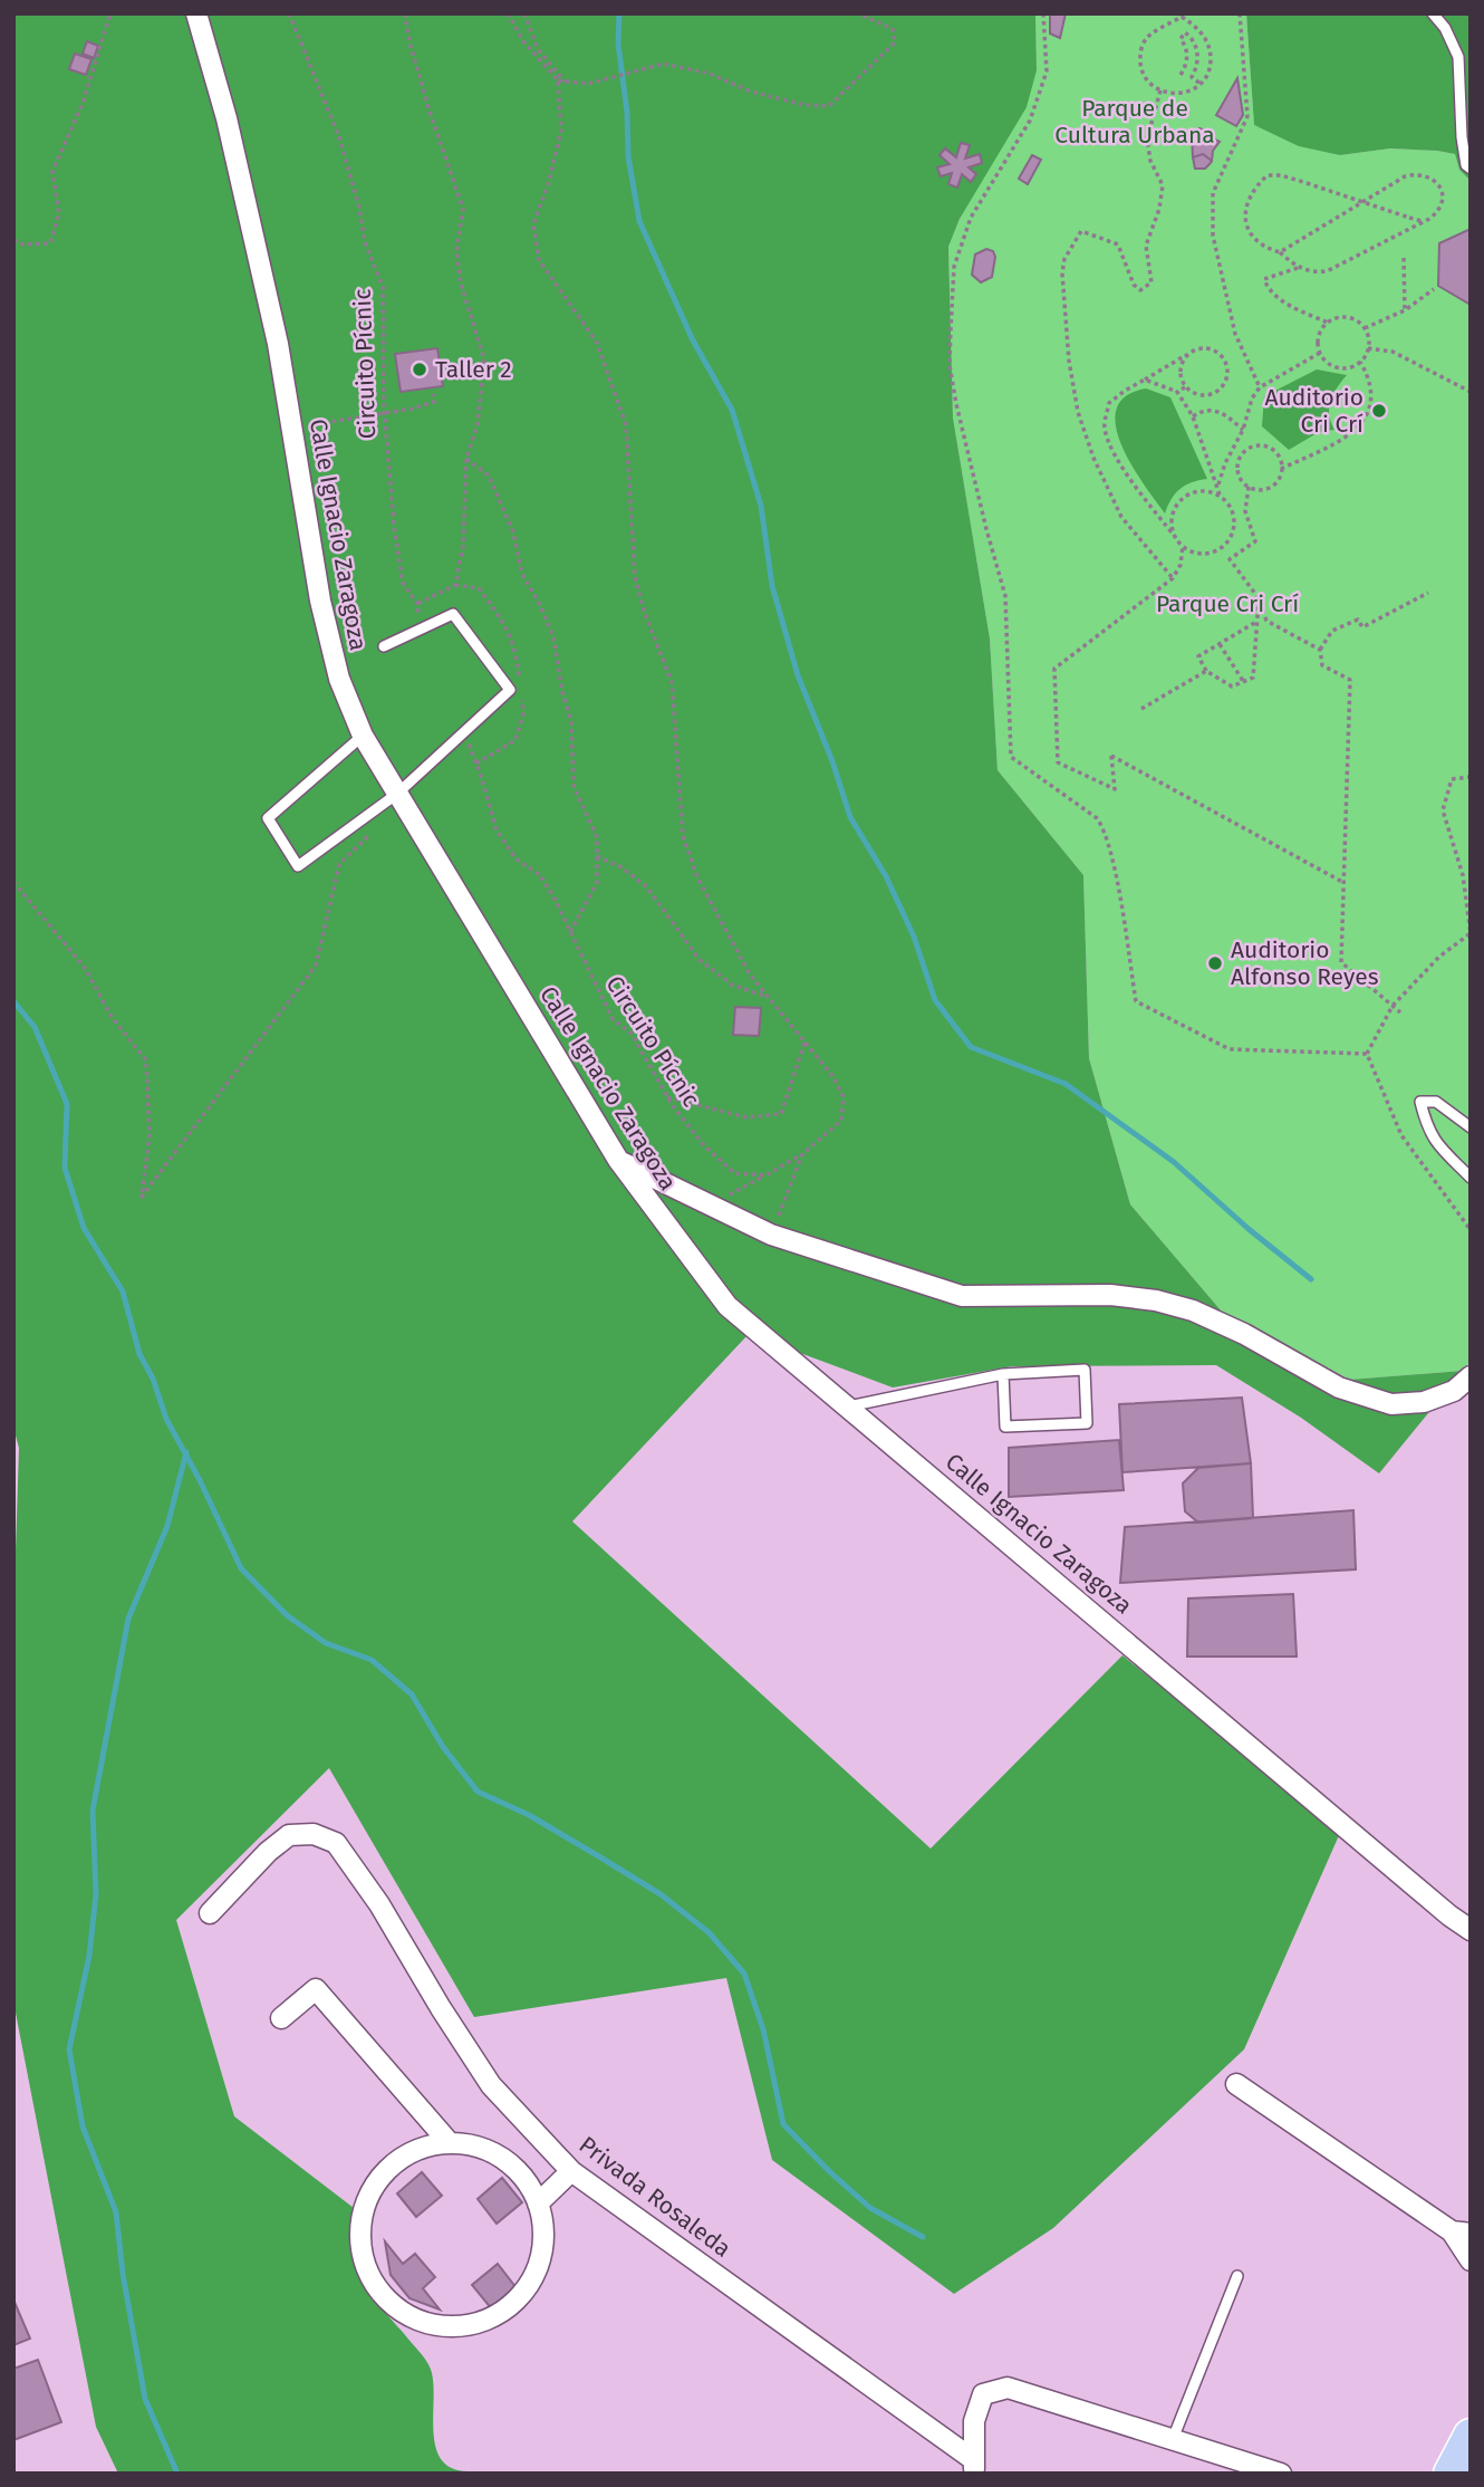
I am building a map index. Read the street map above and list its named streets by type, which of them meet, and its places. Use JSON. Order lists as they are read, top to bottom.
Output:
{
  "streets": {
    "street": ["Calle Ignacio Zaragoza", "Privada Rosaleda"],
    "path": ["Circuito Pícnic"]
  },
  "parks": ["Parque de Cultura Urbana", "Parque Cri Crí"],
  "places": ["Taller 2", "Auditorio Cri Crí", "Auditorio Alfonso Reyes"]
}
